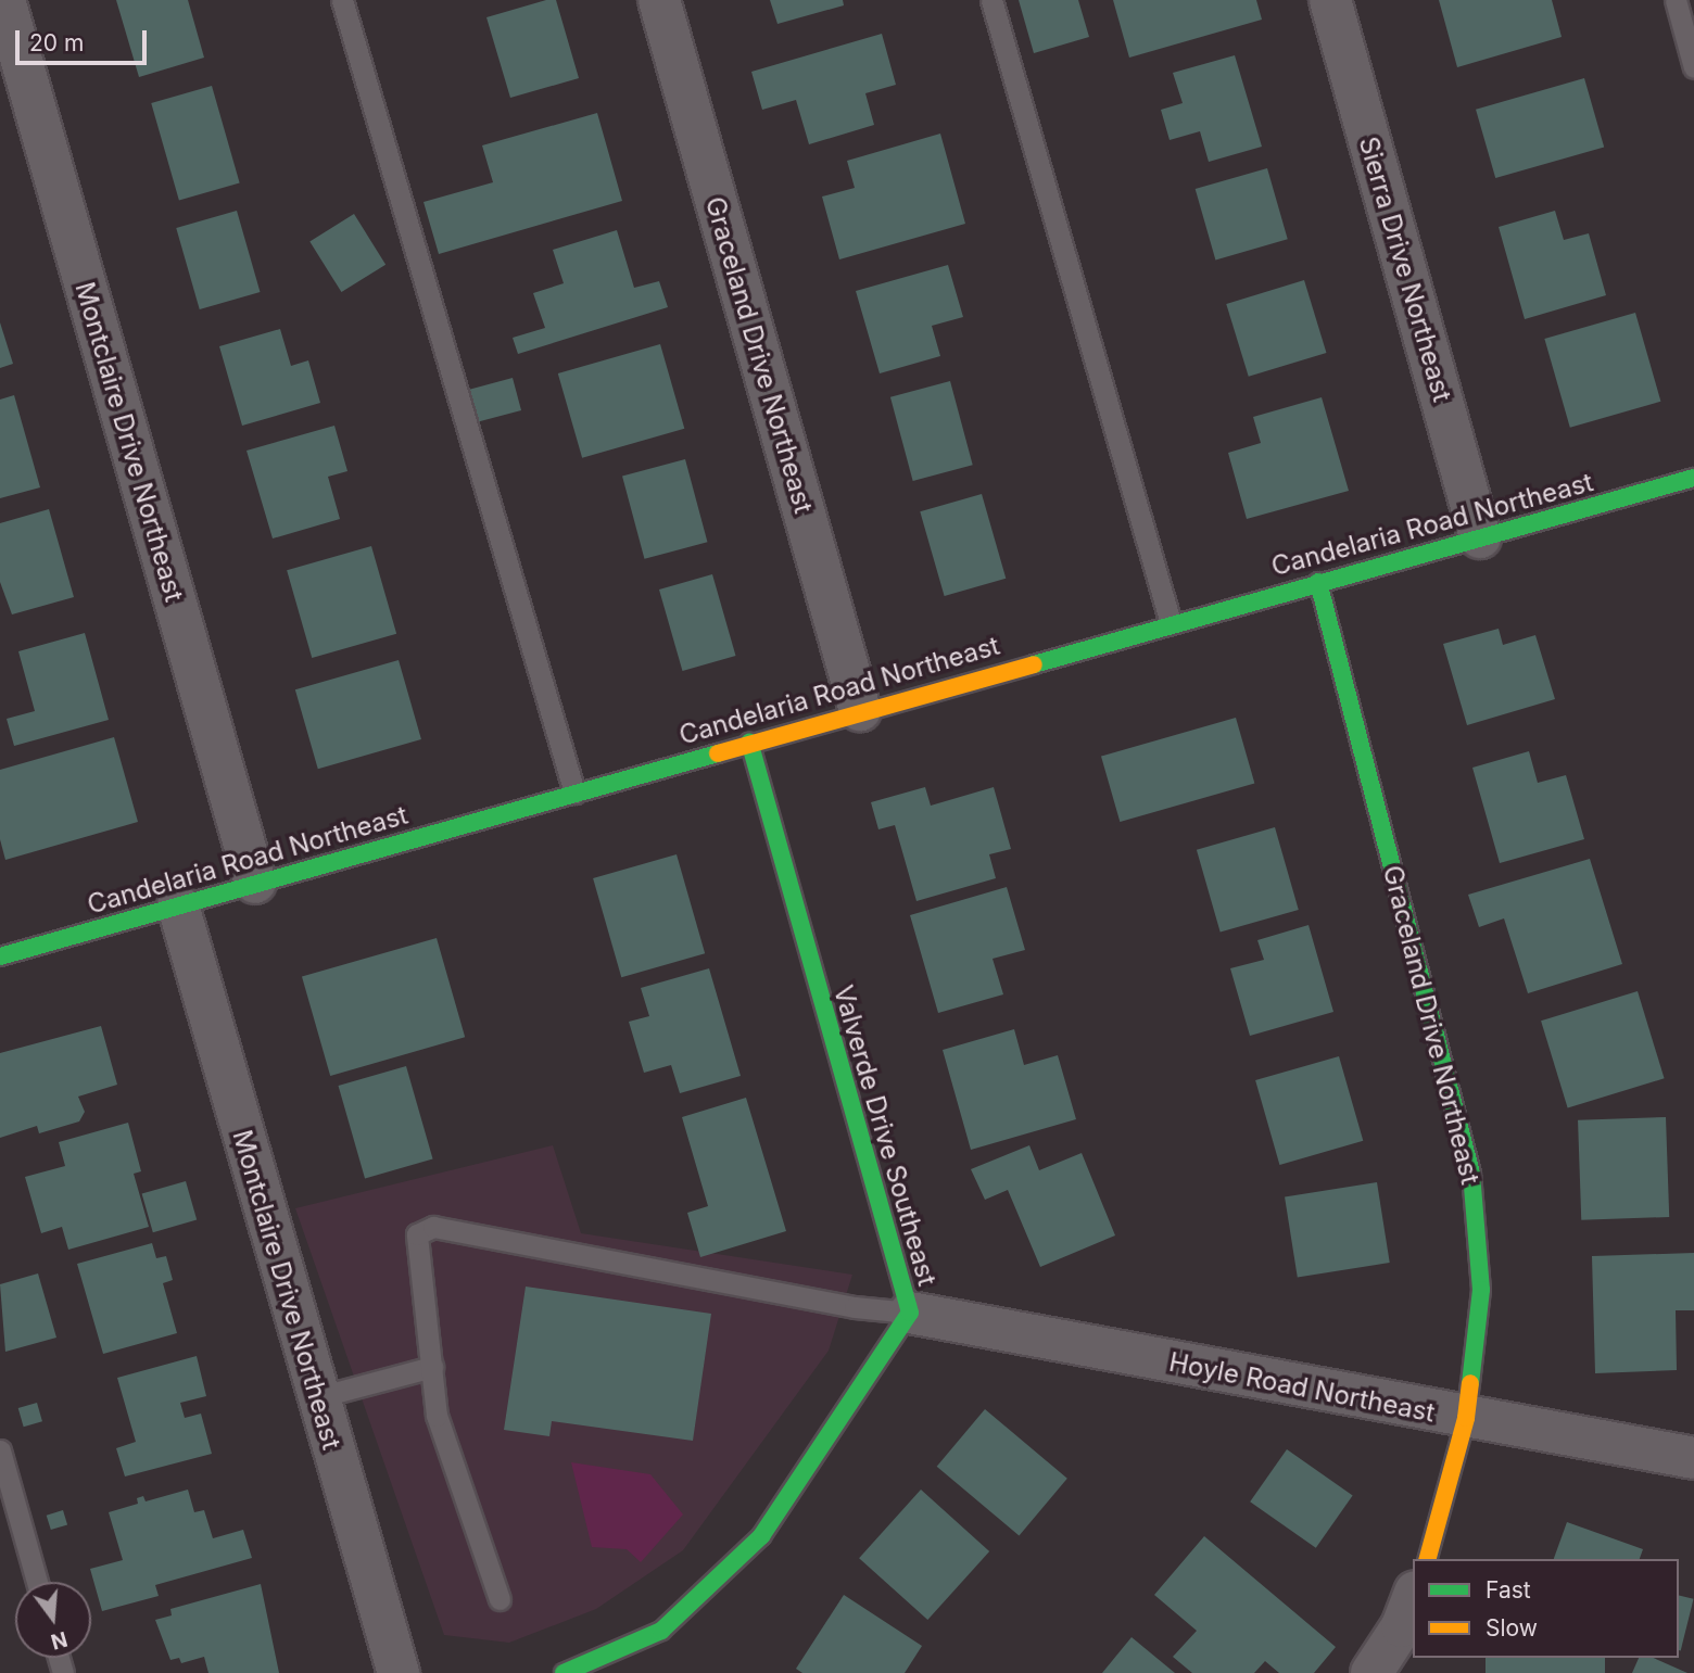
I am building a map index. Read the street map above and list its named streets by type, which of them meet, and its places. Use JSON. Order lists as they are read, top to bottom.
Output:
{
  "streets": {
    "street": [
      "Sierra Drive Northeast",
      "Graceland Drive Northeast",
      "Montclaire Drive Northeast",
      "Candelaria Road Northeast",
      "Valverde Drive Southeast",
      "Hoyle Road Northeast"
    ]
  },
  "crossings": [
    ["Sierra Drive Northeast", "Candelaria Road Northeast"],
    ["Graceland Drive Northeast", "Candelaria Road Northeast"],
    ["Graceland Drive Northeast", "Hoyle Road Northeast"],
    ["Montclaire Drive Northeast", "Candelaria Road Northeast"],
    ["Candelaria Road Northeast", "Valverde Drive Southeast"],
    ["Valverde Drive Southeast", "Hoyle Road Northeast"]
  ],
  "legend": ["Fast", "Slow"],
  "scale_bar": "20 m",
  "north": "bottom"
}
